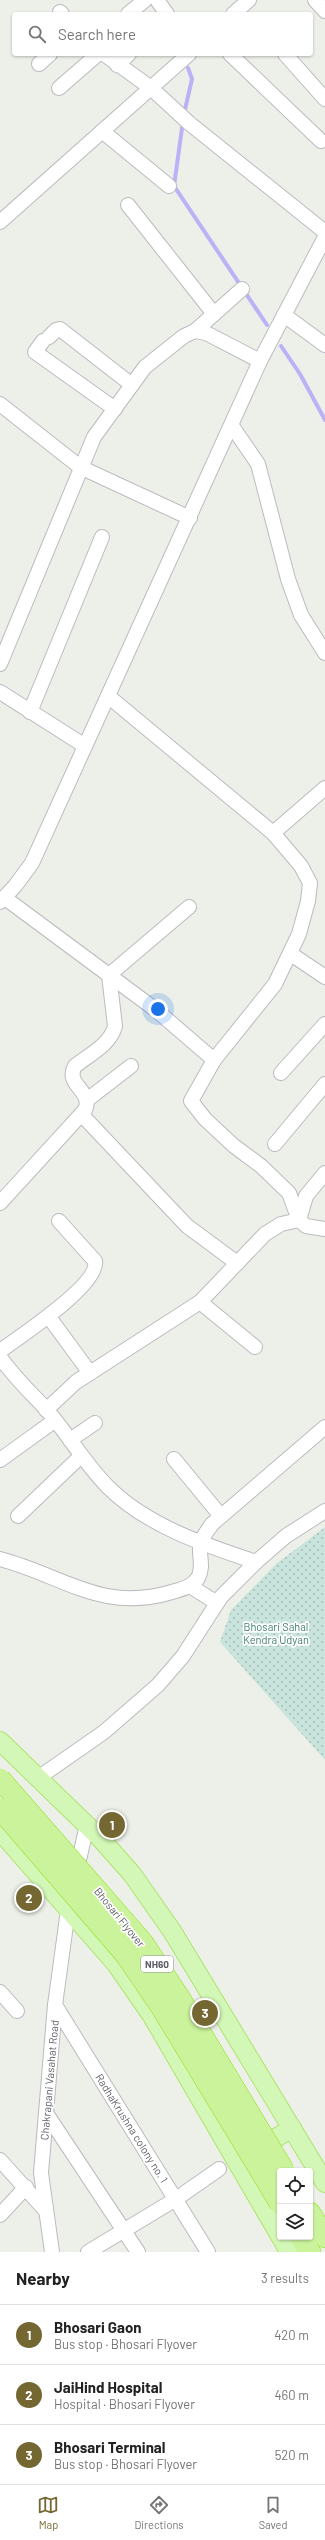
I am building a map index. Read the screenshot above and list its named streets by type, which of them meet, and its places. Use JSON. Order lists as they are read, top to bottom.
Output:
{
  "streets": {
    "highway": ["Bhosari Flyover", "NH60"],
    "street": ["Chakrapani Vasahat Road", "RadhaKrushna colony no. 1"]
  },
  "crossings": [
    ["Chakrapani Vasahat Road", "RadhaKrushna colony no. 1"]
  ],
  "parks": ["Bhosari Sahal Kendra Udyan"],
  "page": {
    "search": "Search here",
    "pins": ["1", "2", "3"],
    "heading": ["Nearby", "3 results"],
    "list": [
      {
        "mark": "1",
        "name": "Bhosari Gaon",
        "note": "Bus stop · Bhosari Flyover",
        "value": "420 m"
      },
      {
        "mark": "2",
        "name": "JaiHind Hospital",
        "note": "Hospital · Bhosari Flyover",
        "value": "460 m"
      },
      {
        "mark": "3",
        "name": "Bhosari Terminal",
        "note": "Bus stop · Bhosari Flyover",
        "value": "520 m"
      }
    ],
    "nav": ["Map", "Directions", "Saved"]
  }
}
